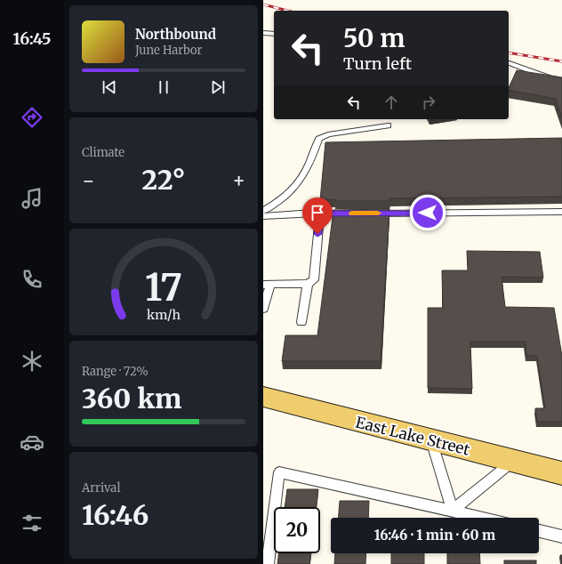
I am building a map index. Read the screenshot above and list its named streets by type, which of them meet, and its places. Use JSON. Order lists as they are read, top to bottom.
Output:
{
  "streets": {
    "main road": ["East Lake Street"]
  },
  "page": {
    "tabs": "16:45",
    "turn": ["50 m", "Turn left"],
    "song": ["Northbound", "June Harbor"],
    "tile": [
      "Climate",
      ["Range · 72%", "360 km"],
      ["Arrival", "16:46"]
    ],
    "heat": ["−", "22°", "+"],
    "limit": "20",
    "trip": "16:46 · 1 min · 60 m",
    "gauge": ["17", "km/h"]
  }
}
